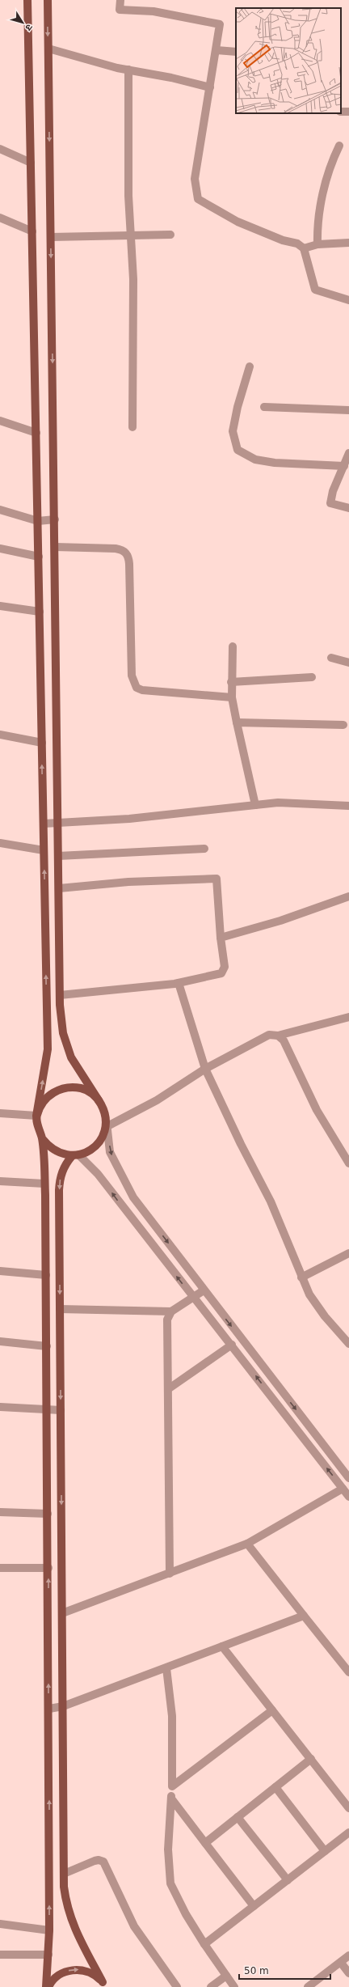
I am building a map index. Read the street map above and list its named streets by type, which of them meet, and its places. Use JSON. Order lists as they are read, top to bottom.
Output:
{
  "scale_bar": "50 m",
  "north": "bottom right"
}
